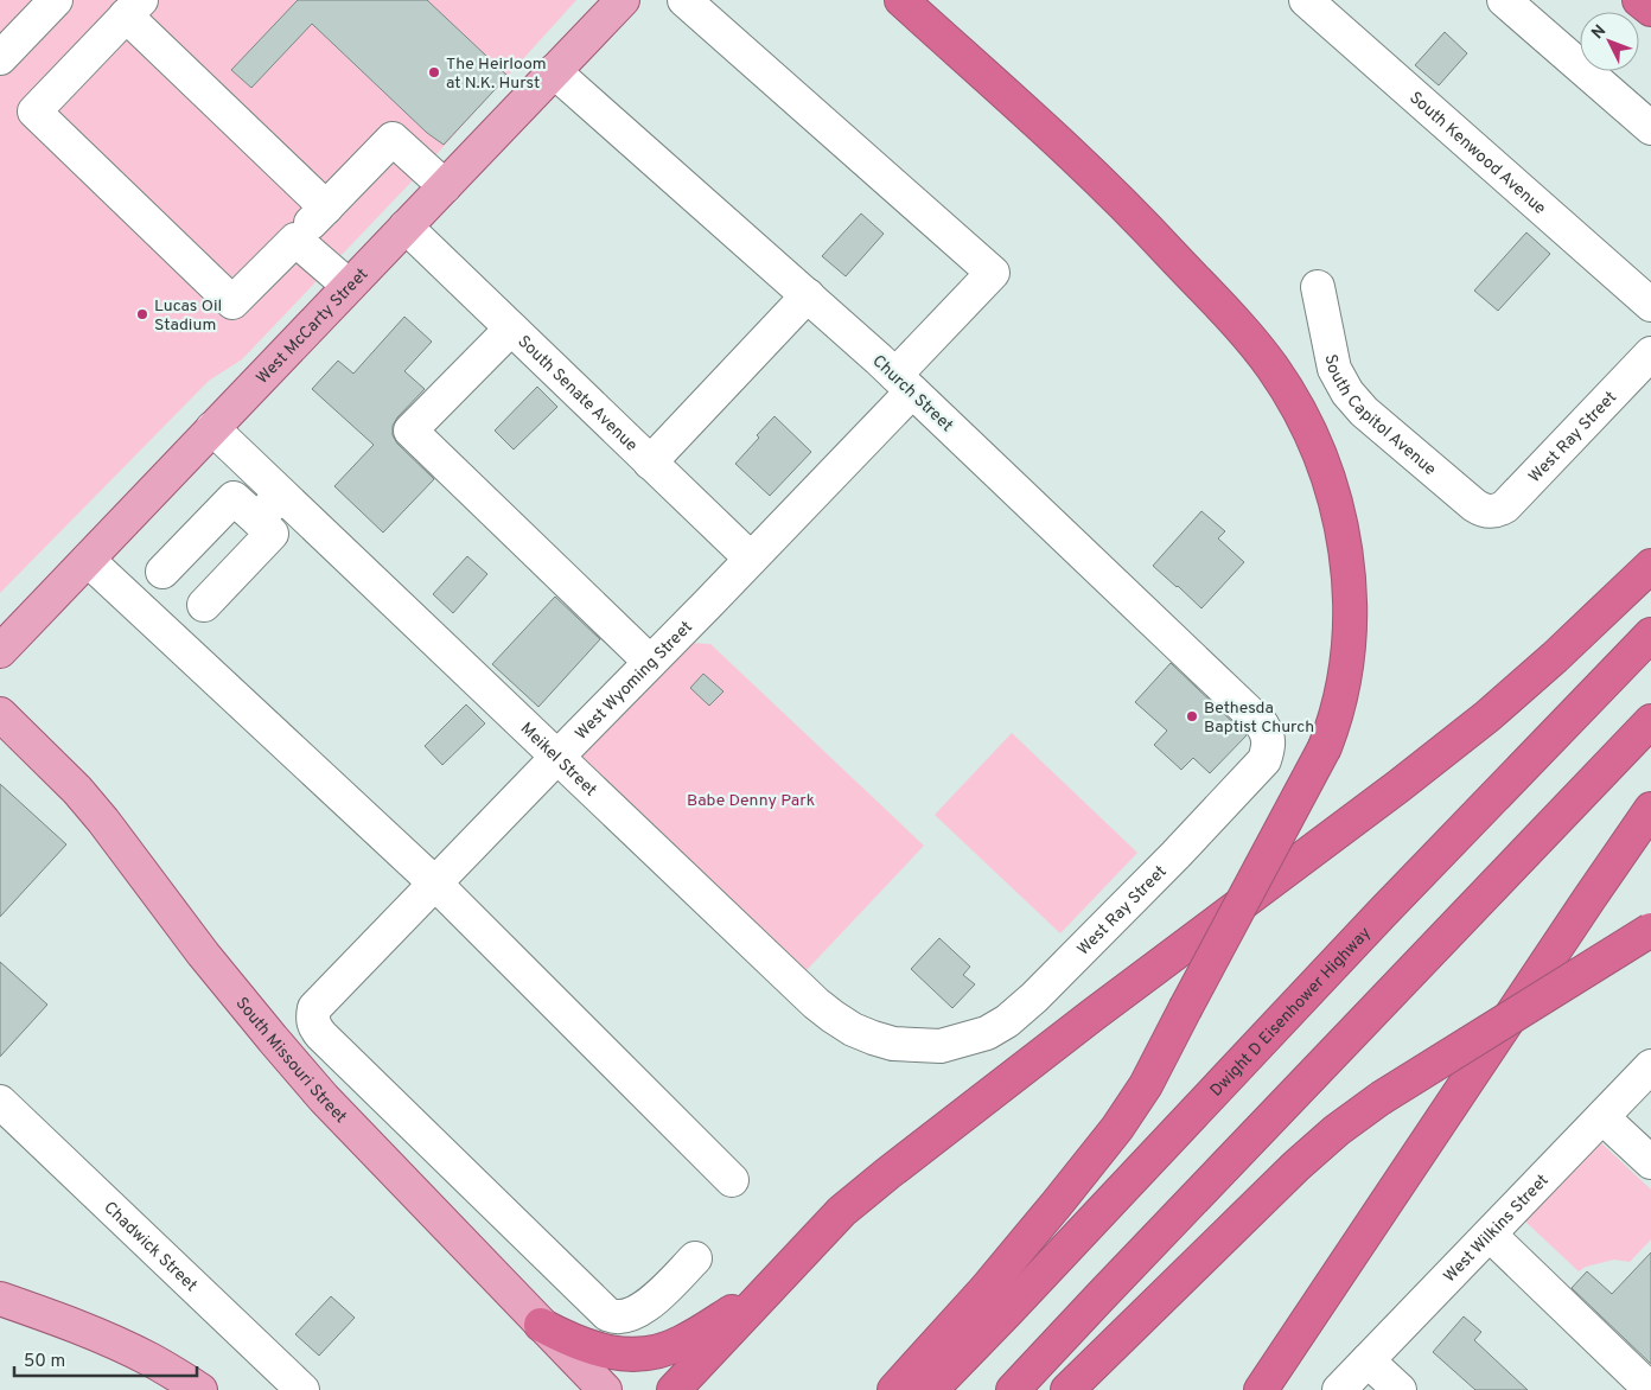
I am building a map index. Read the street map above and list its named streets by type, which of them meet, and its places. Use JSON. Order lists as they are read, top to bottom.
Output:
{
  "streets": {
    "highway": ["Dwight D Eisenhower Highway"],
    "main road": ["West McCarty Street", "South Missouri Street"],
    "street": [
      "South Kenwood Avenue",
      "South Senate Avenue",
      "Church Street",
      "South Capitol Avenue",
      "West Ray Street",
      "West Wyoming Street",
      "Meikel Street",
      "West Wilkins Street",
      "Chadwick Street"
    ]
  },
  "crossings": [
    ["West McCarty Street", "South Senate Avenue"],
    ["West McCarty Street", "Church Street"],
    ["West McCarty Street", "Meikel Street"],
    ["South Senate Avenue", "West Wyoming Street"],
    ["Church Street", "West Ray Street"],
    ["Church Street", "West Wyoming Street"],
    ["South Capitol Avenue", "West Ray Street"],
    ["West Ray Street", "Meikel Street"],
    ["West Wyoming Street", "Meikel Street"]
  ],
  "parks": ["Babe Denny Park"],
  "places": ["The Heirloom at N.K. Hurst", "Lucas Oil Stadium", "Bethesda Baptist Church"],
  "scale_bar": "50 m",
  "north": "top left"
}
